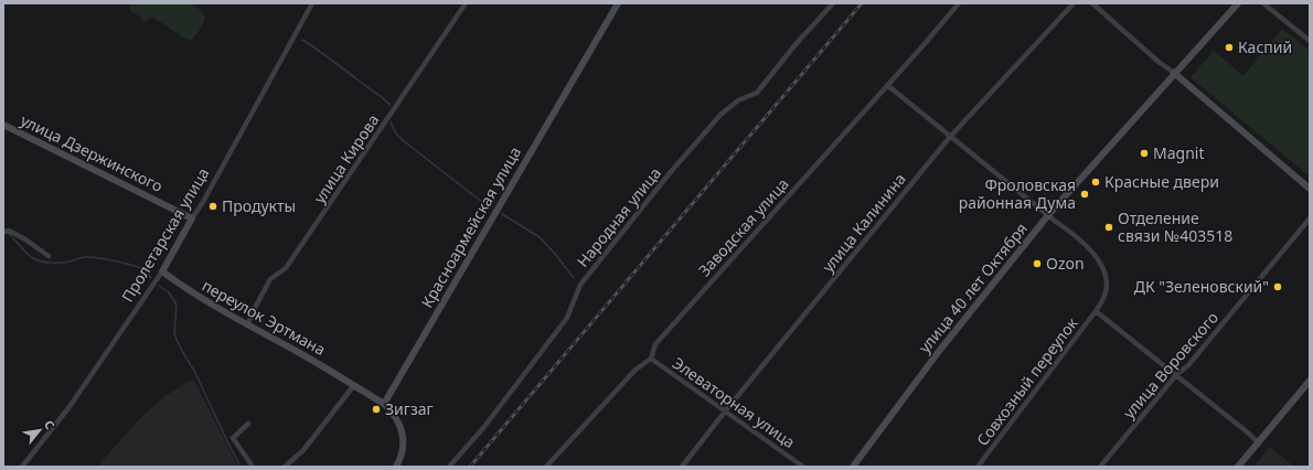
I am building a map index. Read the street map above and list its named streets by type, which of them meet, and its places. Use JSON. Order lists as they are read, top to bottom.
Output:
{
  "streets": {
    "street": [
      "улица Дзержинского",
      "улица Кирова",
      "Народная улица",
      "улица Калинина",
      "Красноармейская улица",
      "Заводская улица",
      "Пролетарская улица",
      "улица 40 лет Октября",
      "переулок Эртмана",
      "улица Воровского",
      "Совхозный переулок",
      "Элеваторная улица"
    ]
  },
  "crossings": [
    ["улица Дзержинского", "Пролетарская улица"],
    ["улица Кирова", "переулок Эртмана"],
    ["улица Калинина", "Совхозный переулок"],
    ["улица Калинина", "Элеваторная улица"],
    ["Красноармейская улица", "переулок Эртмана"],
    ["Заводская улица", "Совхозный переулок"],
    ["Заводская улица", "Элеваторная улица"],
    ["Пролетарская улица", "переулок Эртмана"],
    ["улица 40 лет Октября", "Совхозный переулок"],
    ["улица Воровского", "Совхозный переулок"]
  ],
  "places": [
    "Каспий",
    "Magnit",
    "Красные двери",
    "Фроловская районная Дума",
    "Продукты",
    "Отделение связи №403518",
    "Ozon",
    "ДК \"Зеленовский\"",
    "Зигзаг"
  ],
  "north": "top right"
}
